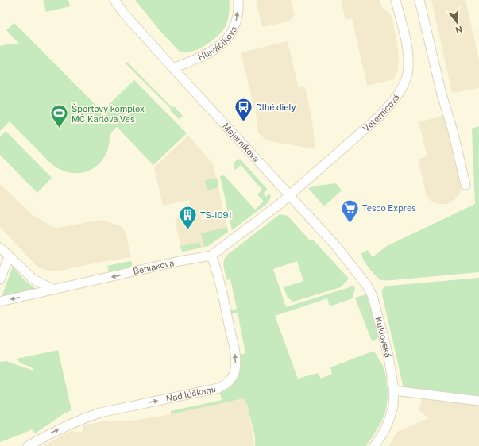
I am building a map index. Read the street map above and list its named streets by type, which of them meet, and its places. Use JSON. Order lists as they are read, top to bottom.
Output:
{
  "streets": {
    "street": [
      "Hlaváčikova",
      "Veternicová",
      "Majerníkova",
      "Beniakova",
      "Kuklovská",
      "Nad lúčkami"
    ]
  },
  "crossings": [
    ["Hlaváčikova", "Majerníkova"],
    ["Veternicová", "Majerníkova"],
    ["Veternicová", "Beniakova"],
    ["Majerníkova", "Beniakova"],
    ["Majerníkova", "Kuklovská"],
    ["Beniakova", "Nad lúčkami"]
  ],
  "one_way": ["Hlaváčikova", "Beniakova"],
  "places": {
    "bus stop": ["Dlhé diely"],
    "sports": ["Športový komplex MČ Karlova Ves"],
    "supermarket": ["Tesco Expres"],
    "building": ["TS-1091"]
  },
  "north": "bottom"
}
